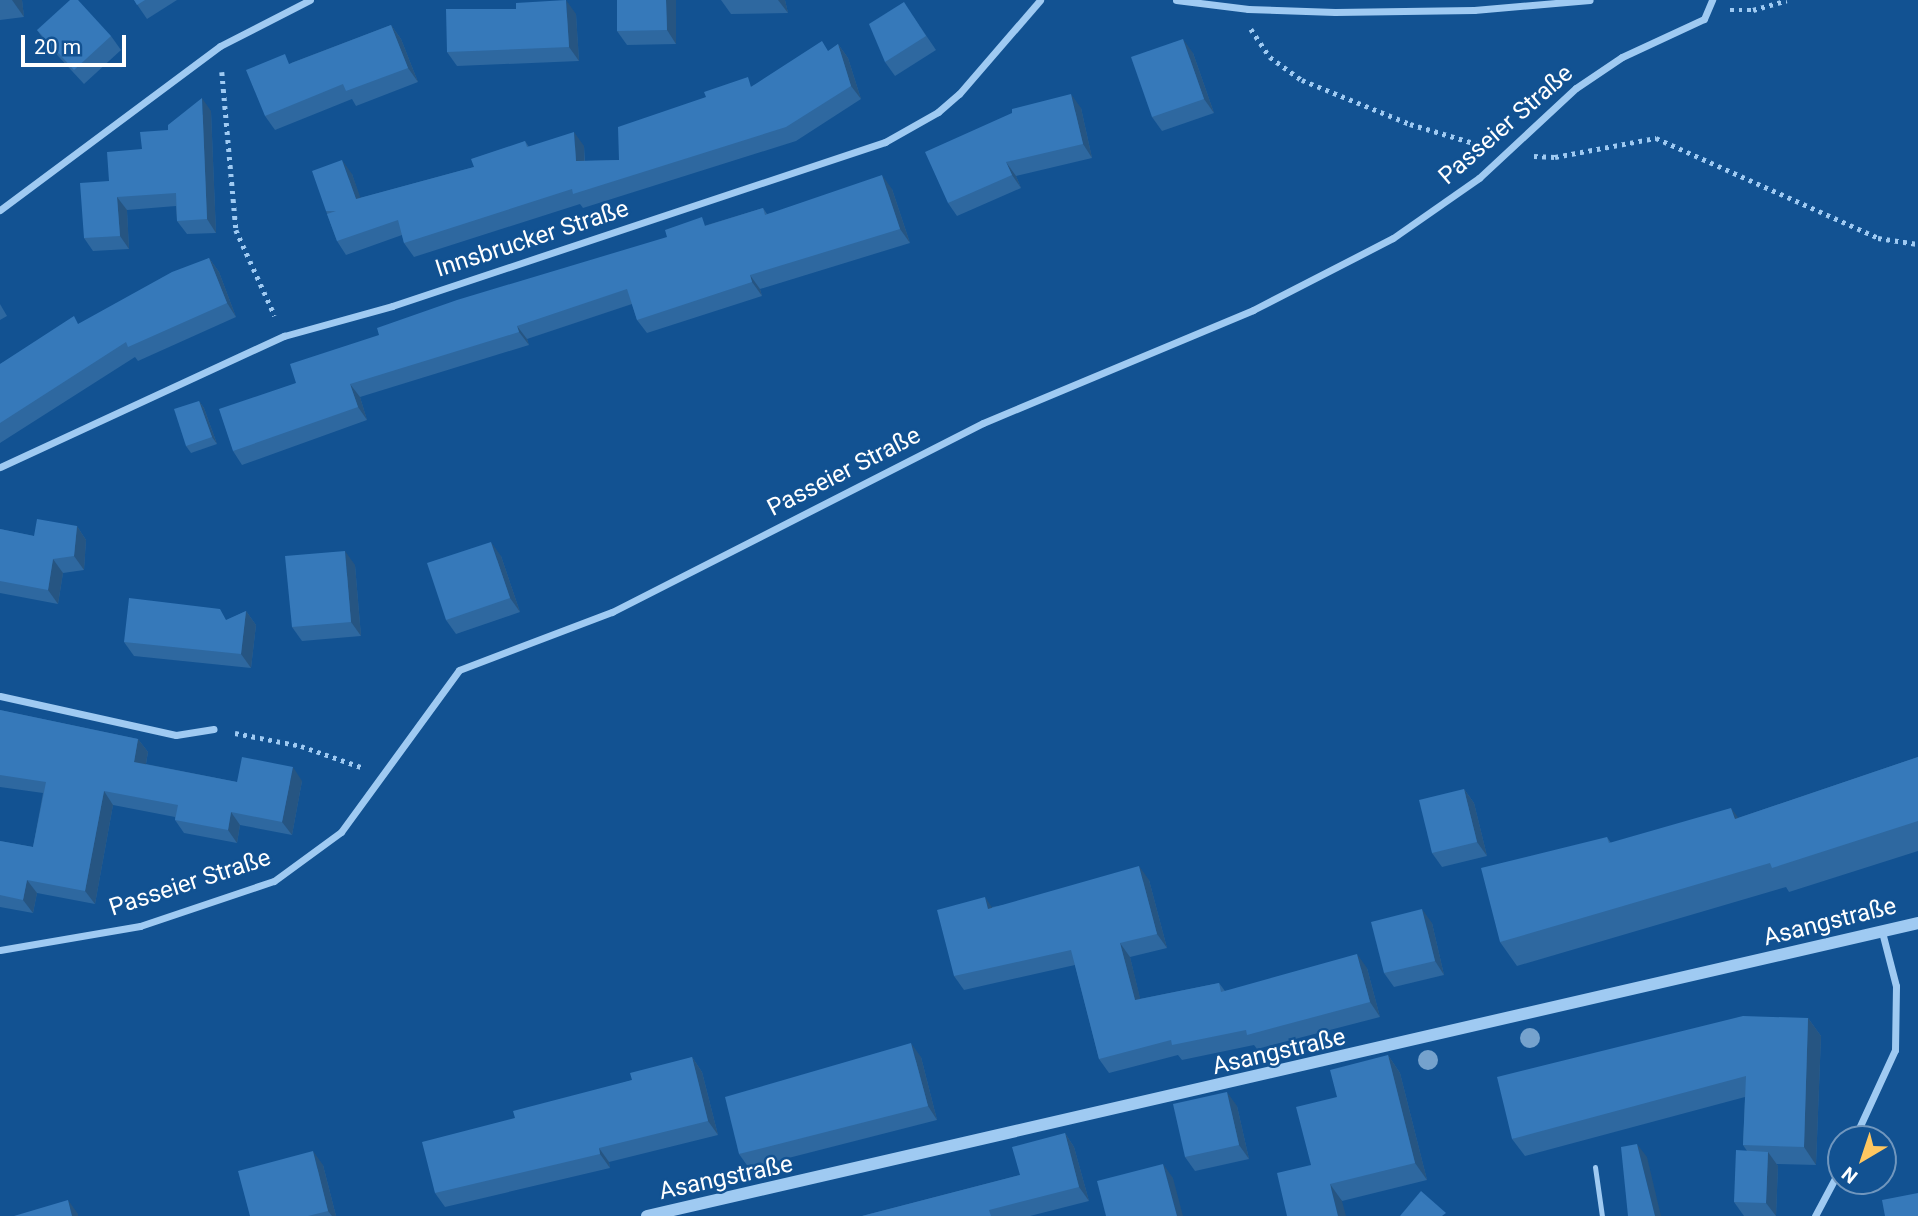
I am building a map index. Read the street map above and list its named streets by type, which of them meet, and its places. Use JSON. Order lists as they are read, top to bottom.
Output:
{
  "streets": {
    "street": ["Passeier Straße", "Innsbrucker Straße", "Asangstraße"]
  },
  "scale_bar": "20 m",
  "north": "bottom left"
}
